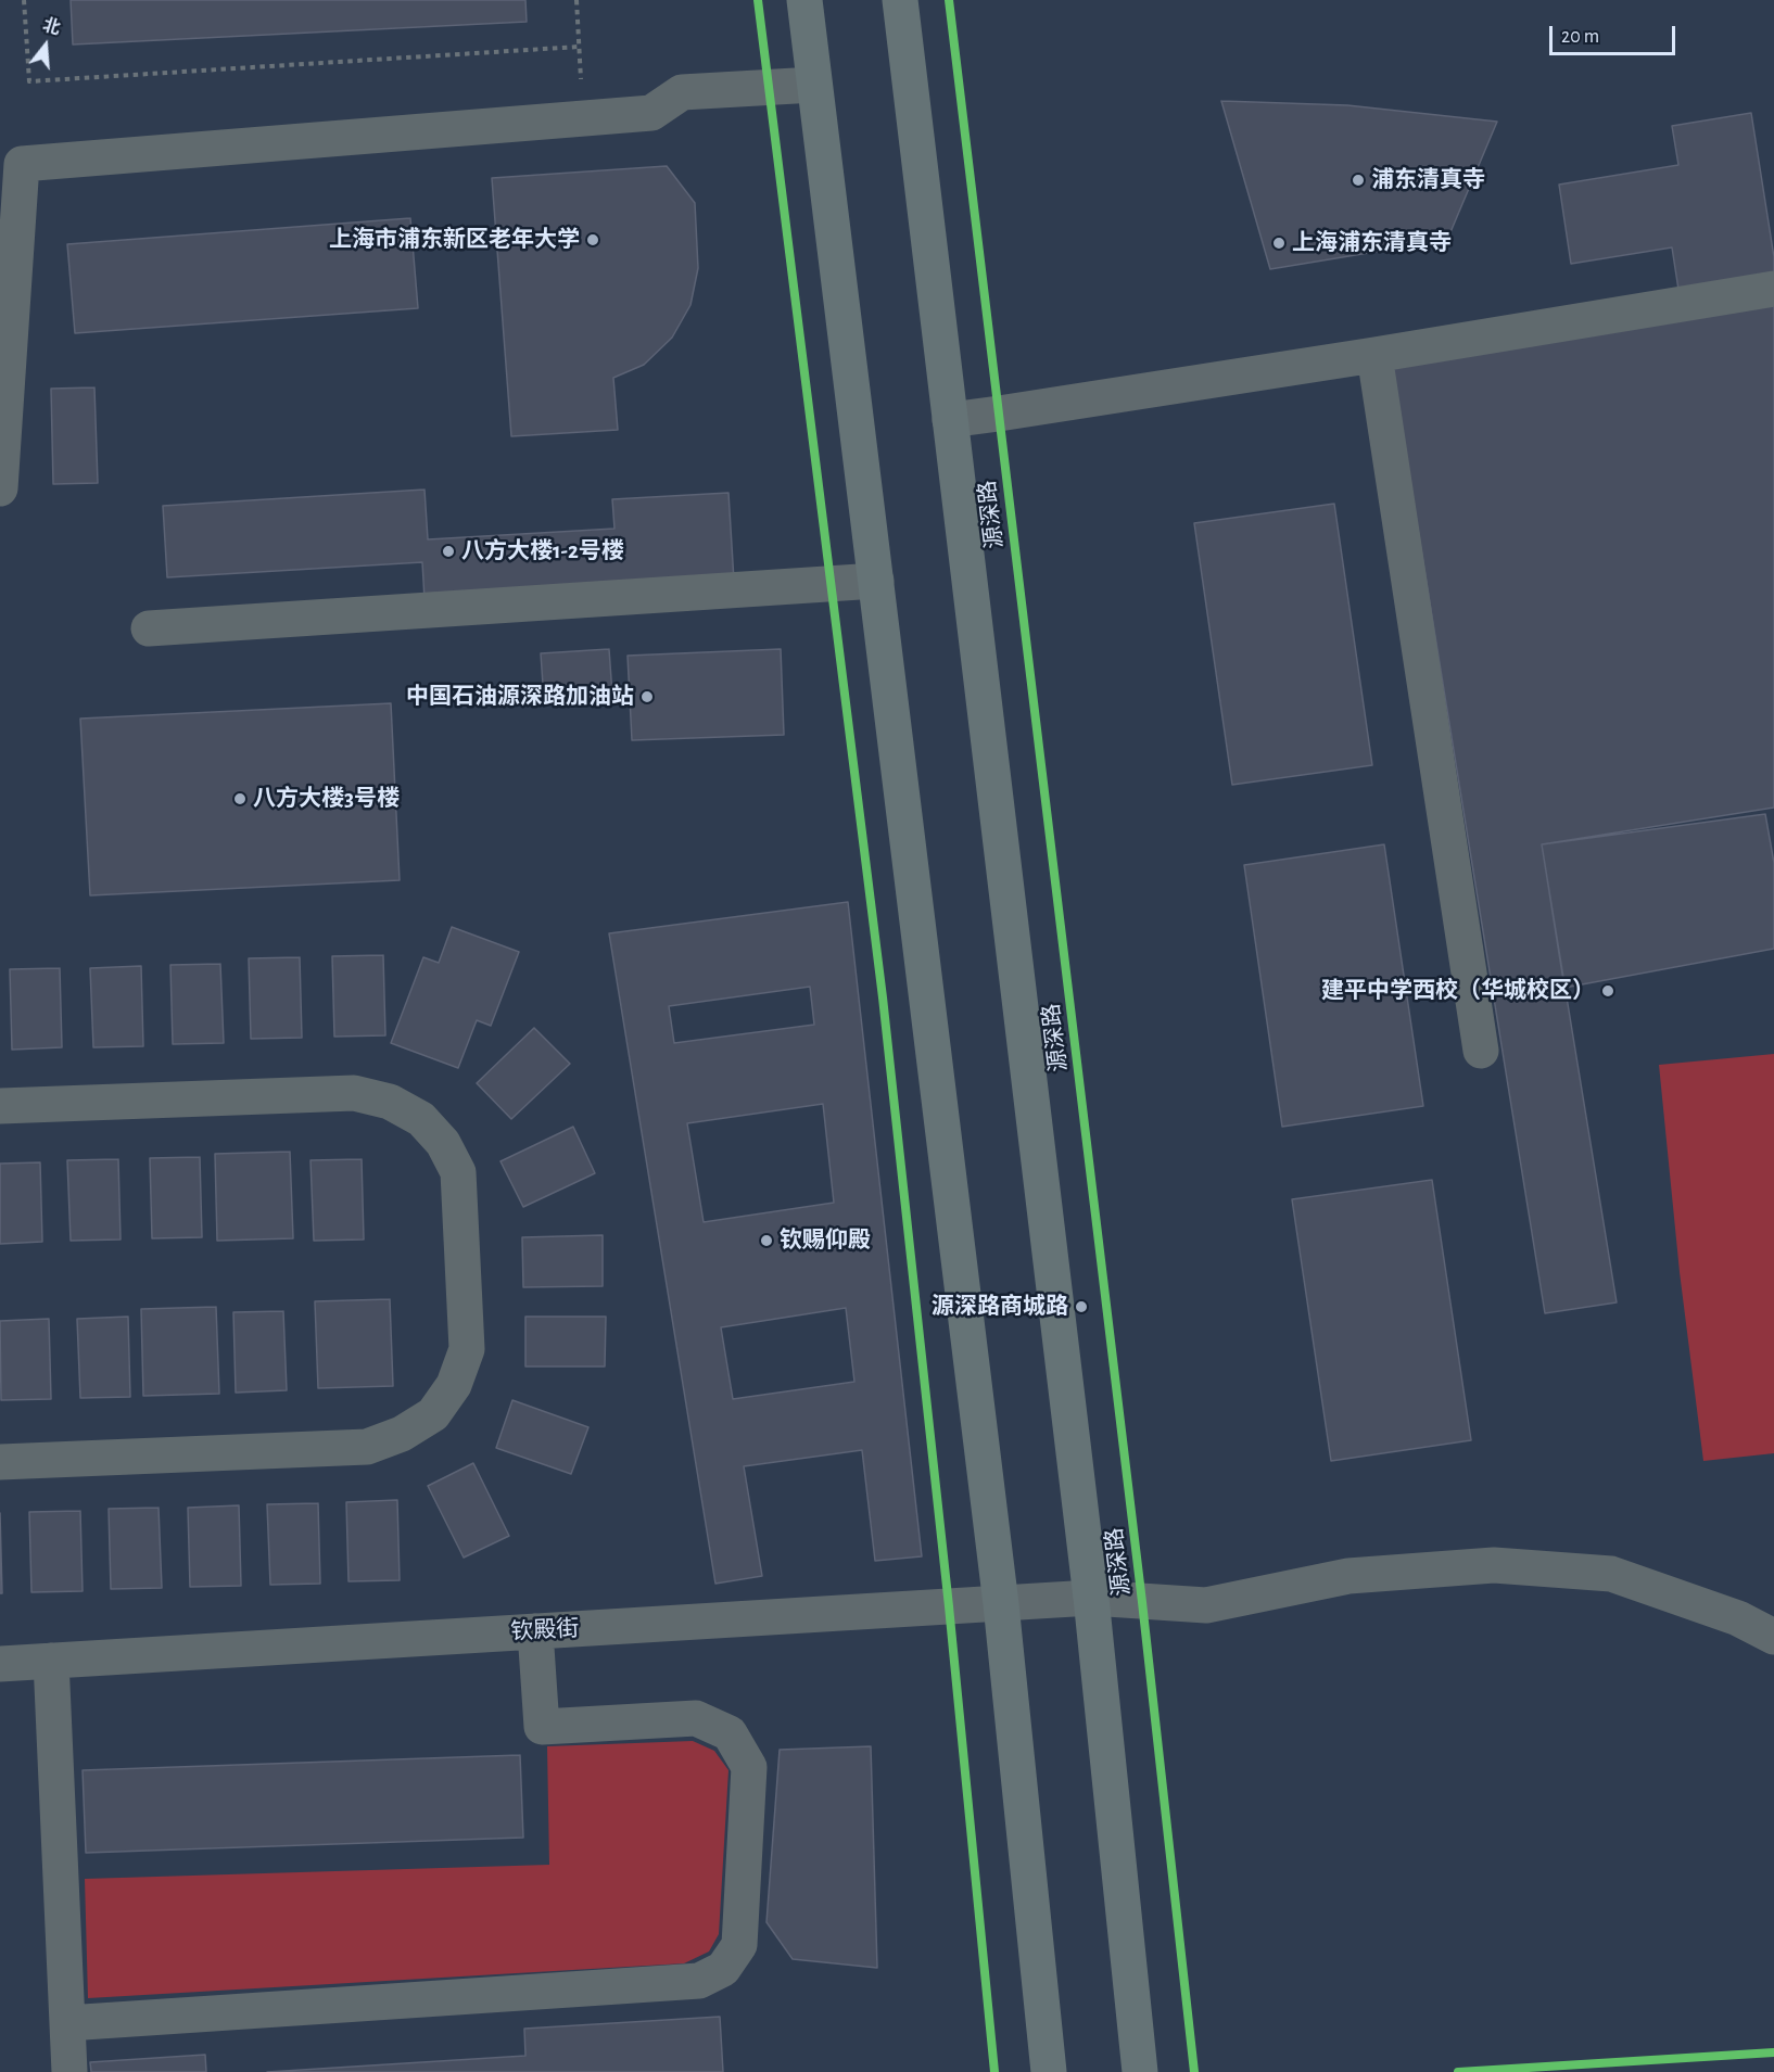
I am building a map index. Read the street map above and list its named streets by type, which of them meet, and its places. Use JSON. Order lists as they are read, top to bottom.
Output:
{
  "streets": {
    "main road": ["源深路"],
    "street": ["钦殿街"]
  },
  "crossings": [
    ["源深路", "钦殿街"]
  ],
  "places": [
    "浦东清真寺",
    "上海市浦东新区老年大学",
    "上海浦东清真寺",
    "八方大楼1-2号楼",
    "中国石油源深路加油站",
    "八方大楼3号楼",
    "建平中学西校（华城校区）",
    "钦赐仰殿",
    "源深路商城路"
  ],
  "scale_bar": "20 m",
  "north": "top"
}
